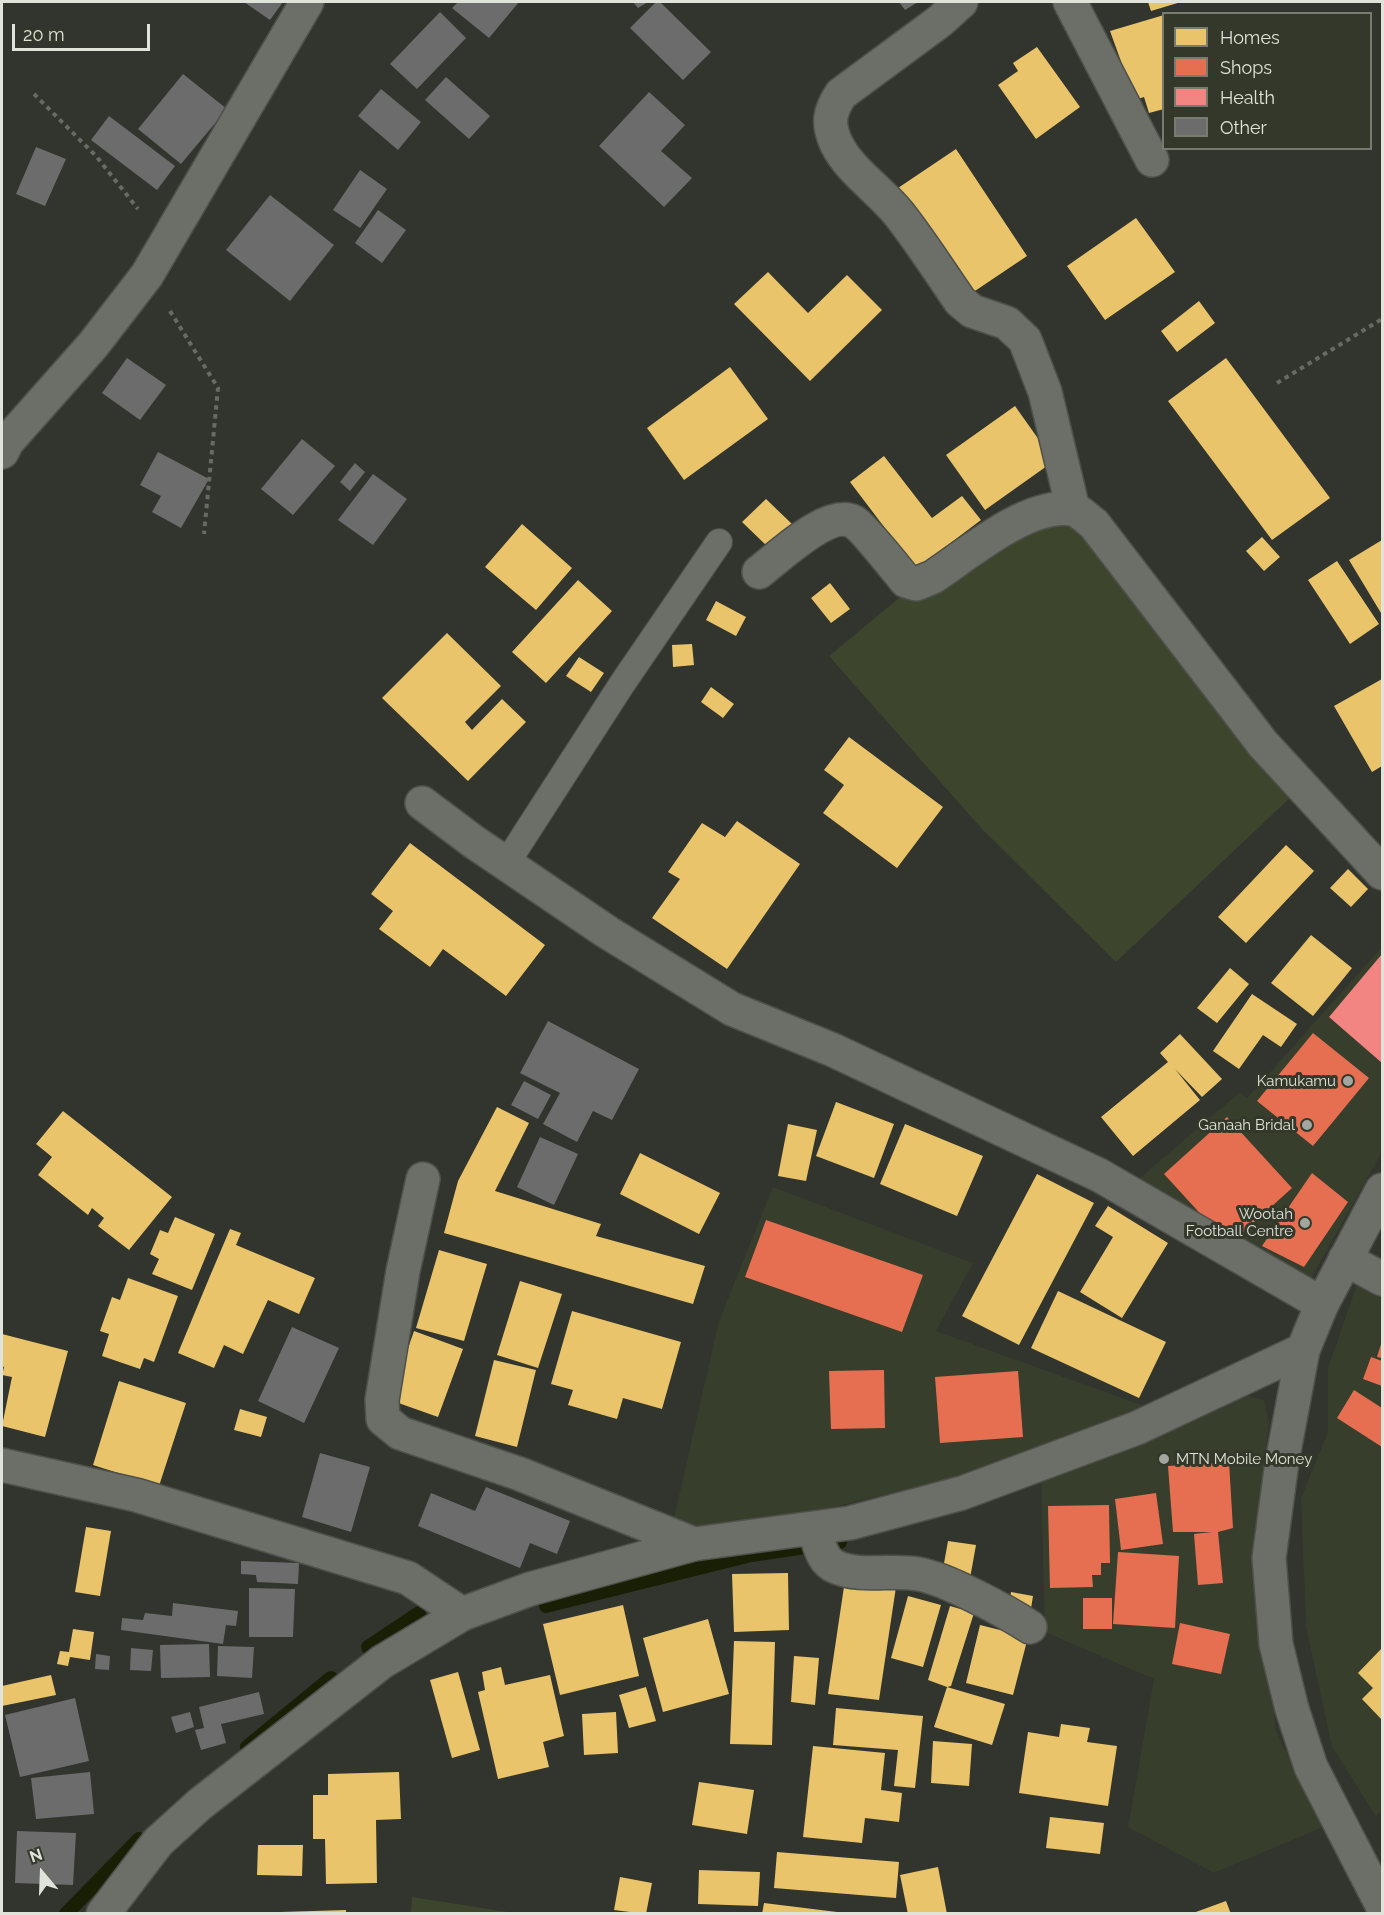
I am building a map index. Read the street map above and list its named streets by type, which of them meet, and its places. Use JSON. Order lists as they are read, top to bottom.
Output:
{
  "places": [
    "Kamukamu",
    "Ganaah Bridal",
    "Wootah Football Centre",
    "MTN Mobile Money"
  ],
  "legend": [
    "Homes",
    "Shops",
    "Health",
    "Other"
  ],
  "scale_bar": "20 m",
  "north": "top"
}
